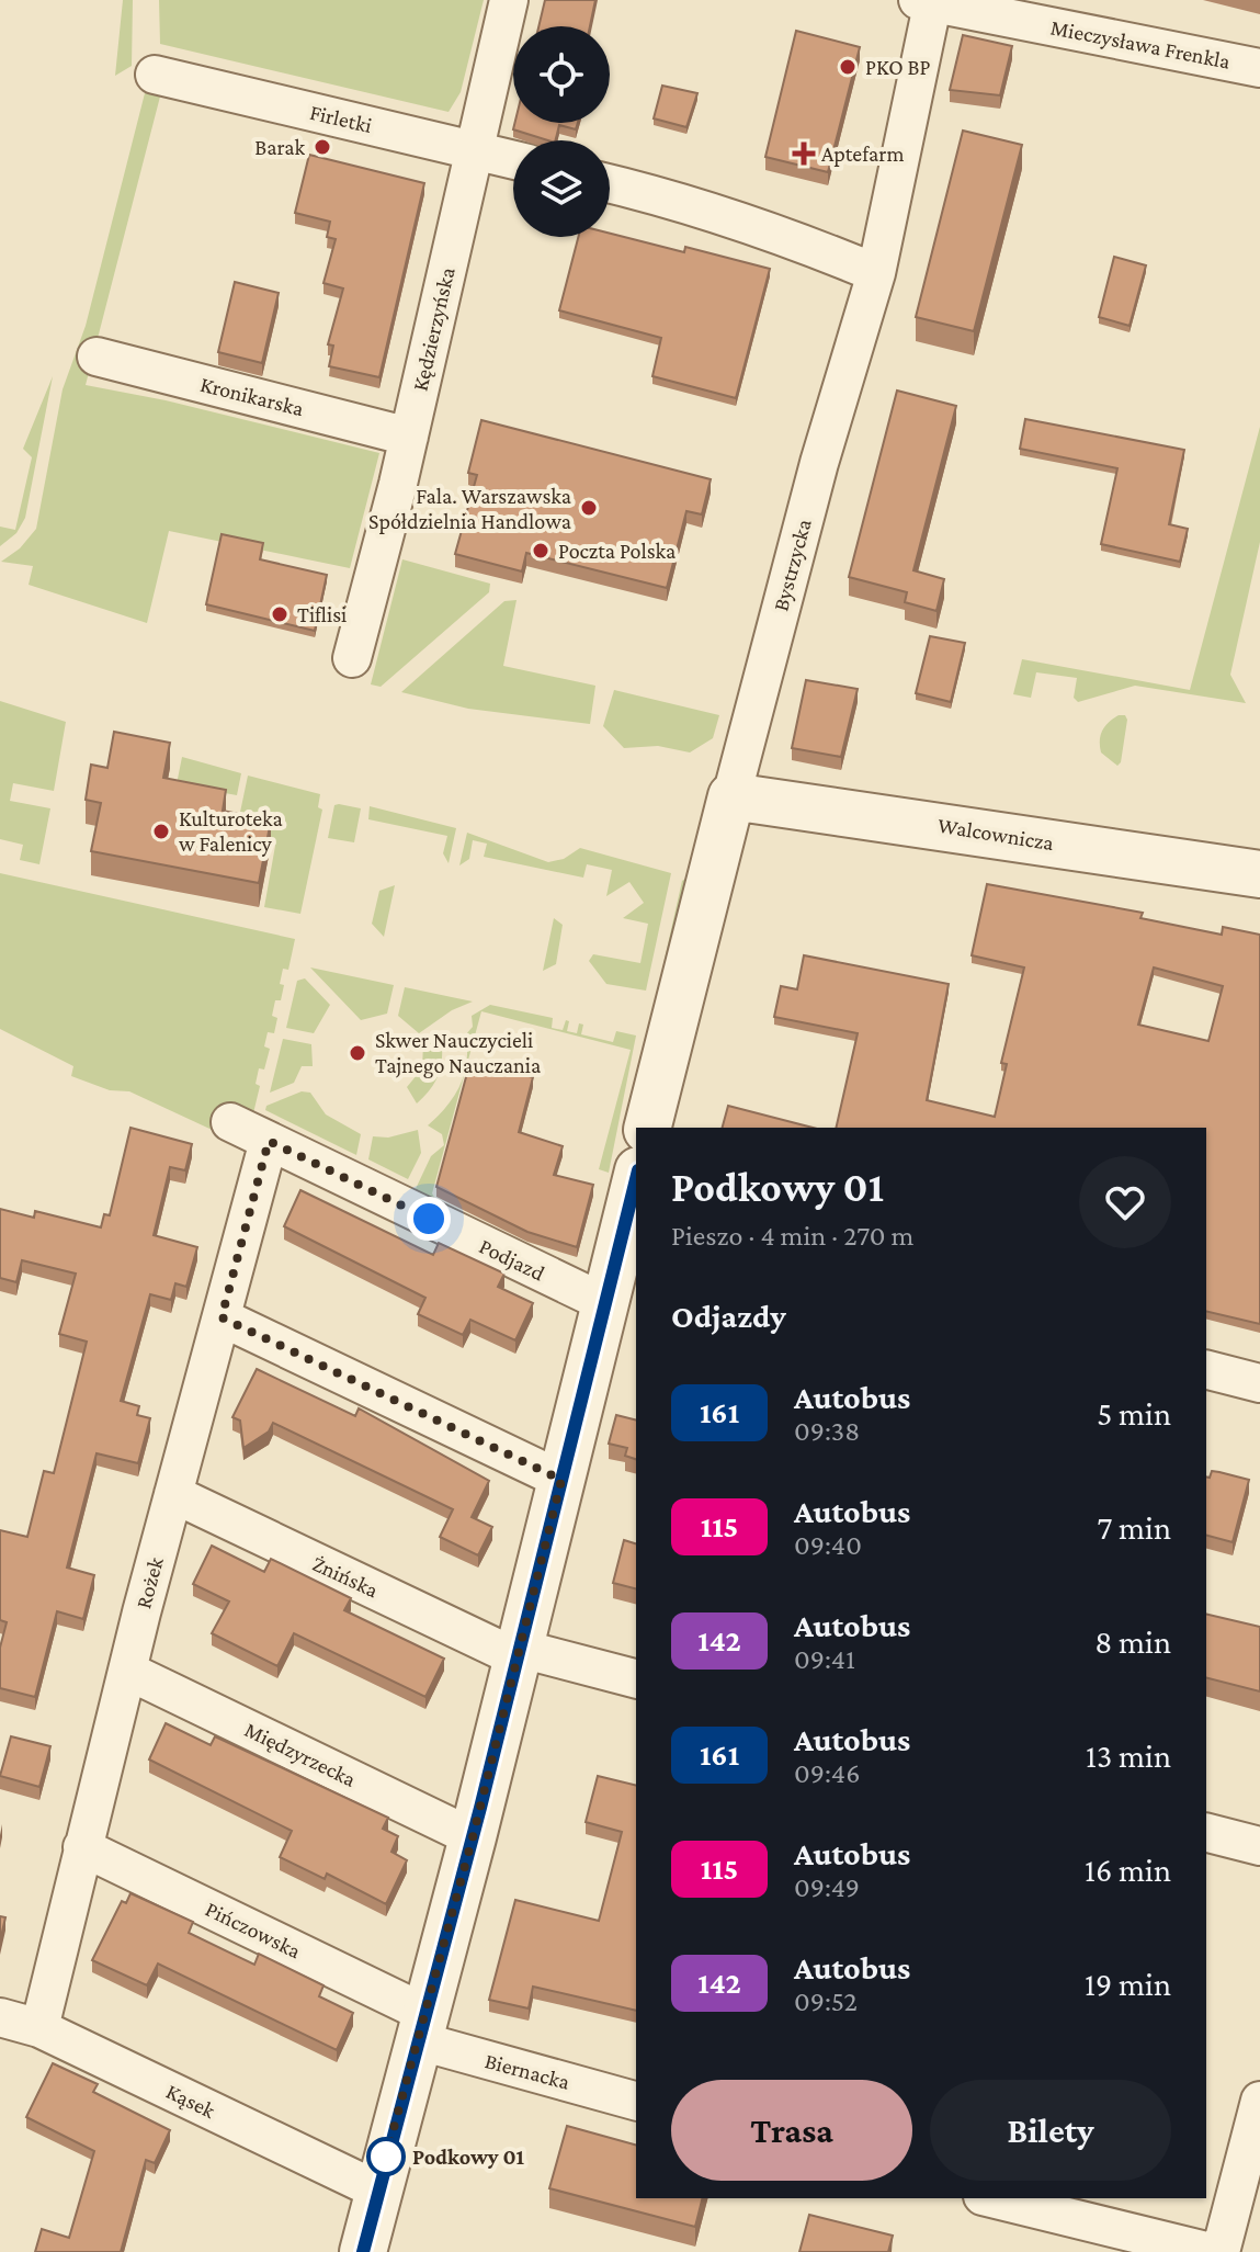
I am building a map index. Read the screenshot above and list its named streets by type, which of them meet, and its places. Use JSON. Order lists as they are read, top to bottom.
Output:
{
  "streets": {
    "street": [
      "Mieczysława Frenkla",
      "Firletki",
      "Kędzierzyńska",
      "Kronikarska",
      "Bystrzycka",
      "Walcownicza",
      "Podjazd",
      "Żnińska",
      "Rożek",
      "Międzyrzecka",
      "Pińczowska",
      "Biernacka",
      "Kąsek"
    ]
  },
  "crossings": [
    ["Mieczysława Frenkla", "Bystrzycka"],
    ["Firletki", "Kędzierzyńska"],
    ["Kędzierzyńska", "Kronikarska"],
    ["Bystrzycka", "Walcownicza"],
    ["Podjazd", "Rożek"],
    ["Żnińska", "Rożek"],
    ["Rożek", "Międzyrzecka"],
    ["Rożek", "Pińczowska"],
    ["Rożek", "Kąsek"],
    ["Pińczowska", "Biernacka"]
  ],
  "places": {
    "other": [
      "PKO BP",
      "Barak",
      "Fala. Warszawska Spółdzielnia Handlowa",
      "Poczta Polska",
      "Tiflisi",
      "Kulturoteka w Falenicy",
      "Skwer Nauczycieli Tajnego Nauczania",
      "Podkowy 01"
    ],
    "health": ["Aptefarm"]
  },
  "lines": ["bus line 161"],
  "page": {
    "heading": [
      ["Podkowy 01", "Pieszo · 4 min · 270 m"],
      "Odjazdy"
    ],
    "list": [
      {
        "mark": "161",
        "name": "Autobus",
        "note": "09:38",
        "value": "5 min"
      },
      {
        "mark": "115",
        "name": "Autobus",
        "note": "09:40",
        "value": "7 min"
      },
      {
        "mark": "142",
        "name": "Autobus",
        "note": "09:41",
        "value": "8 min"
      },
      {
        "mark": "161",
        "name": "Autobus",
        "note": "09:46",
        "value": "13 min"
      },
      {
        "mark": "115",
        "name": "Autobus",
        "note": "09:49",
        "value": "16 min"
      },
      {
        "mark": "142",
        "name": "Autobus",
        "note": "09:52",
        "value": "19 min"
      }
    ],
    "buttons": ["Trasa", "Bilety"]
  }
}
